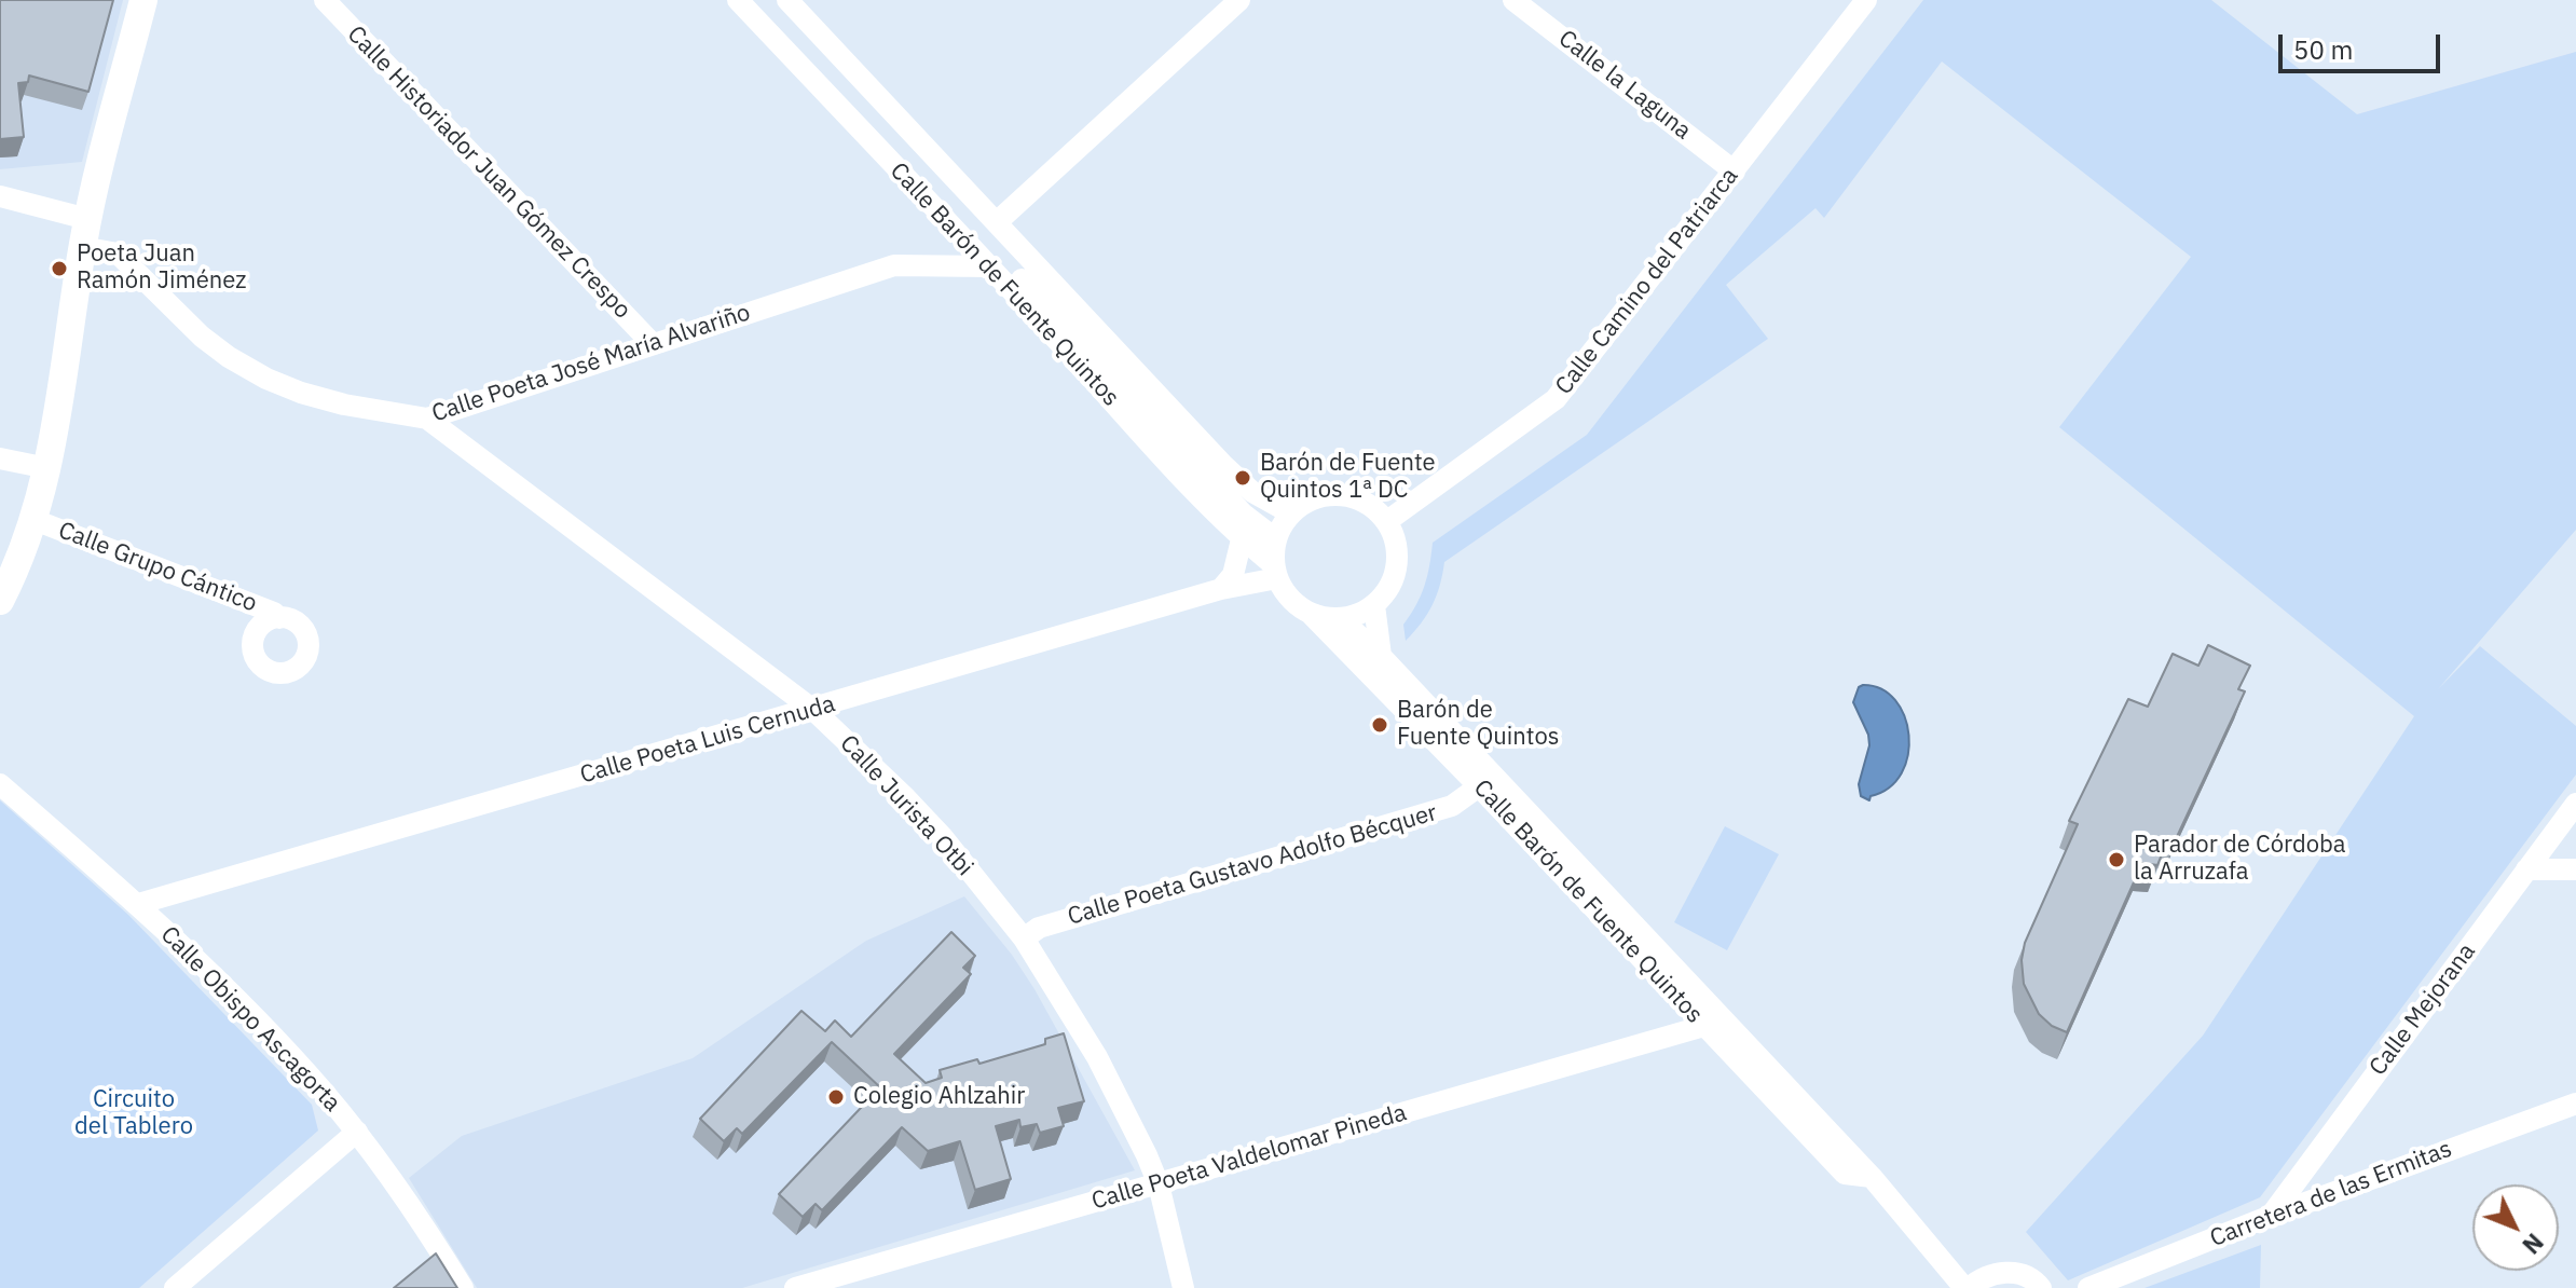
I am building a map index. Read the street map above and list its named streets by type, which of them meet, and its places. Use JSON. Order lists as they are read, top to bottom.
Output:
{
  "streets": {
    "street": [
      "Calle la Laguna",
      "Calle Historiador Juan Gómez Crespo",
      "Calle Camino del Patriarca",
      "Calle Barón de Fuente Quintos",
      "Calle Poeta José María Alvariño",
      "Calle Grupo Cántico",
      "Calle Poeta Luis Cernuda",
      "Calle Jurista Otbi",
      "Calle Poeta Gustavo Adolfo Bécquer",
      "Calle Mejorana",
      "Calle Obispo Ascagorta",
      "Calle Poeta Valdelomar Pineda",
      "Carretera de las Ermitas"
    ]
  },
  "crossings": [
    ["Calle la Laguna", "Calle Camino del Patriarca"],
    ["Calle Historiador Juan Gómez Crespo", "Calle Poeta José María Alvariño"],
    ["Calle Camino del Patriarca", "Calle Barón de Fuente Quintos"],
    ["Calle Camino del Patriarca", "Calle Poeta Luis Cernuda"],
    ["Calle Barón de Fuente Quintos", "Calle Poeta José María Alvariño"],
    ["Calle Barón de Fuente Quintos", "Calle Poeta Luis Cernuda"],
    ["Calle Barón de Fuente Quintos", "Calle Poeta Gustavo Adolfo Bécquer"],
    ["Calle Barón de Fuente Quintos", "Calle Poeta Valdelomar Pineda"],
    ["Calle Poeta José María Alvariño", "Calle Jurista Otbi"],
    ["Calle Poeta Luis Cernuda", "Calle Jurista Otbi"],
    ["Calle Poeta Luis Cernuda", "Calle Obispo Ascagorta"],
    ["Calle Jurista Otbi", "Calle Poeta Gustavo Adolfo Bécquer"],
    ["Calle Jurista Otbi", "Calle Poeta Valdelomar Pineda"],
    ["Calle Mejorana", "Carretera de las Ermitas"]
  ],
  "parks": ["Circuito del Tablero"],
  "places": [
    "Poeta Juan Ramón Jiménez",
    "Barón de Fuente Quintos 1ª DC",
    "Barón de Fuente Quintos",
    "Parador de Córdoba la Arruzafa",
    "Colegio Ahlzahir"
  ],
  "scale_bar": "50 m",
  "north": "bottom right"
}
